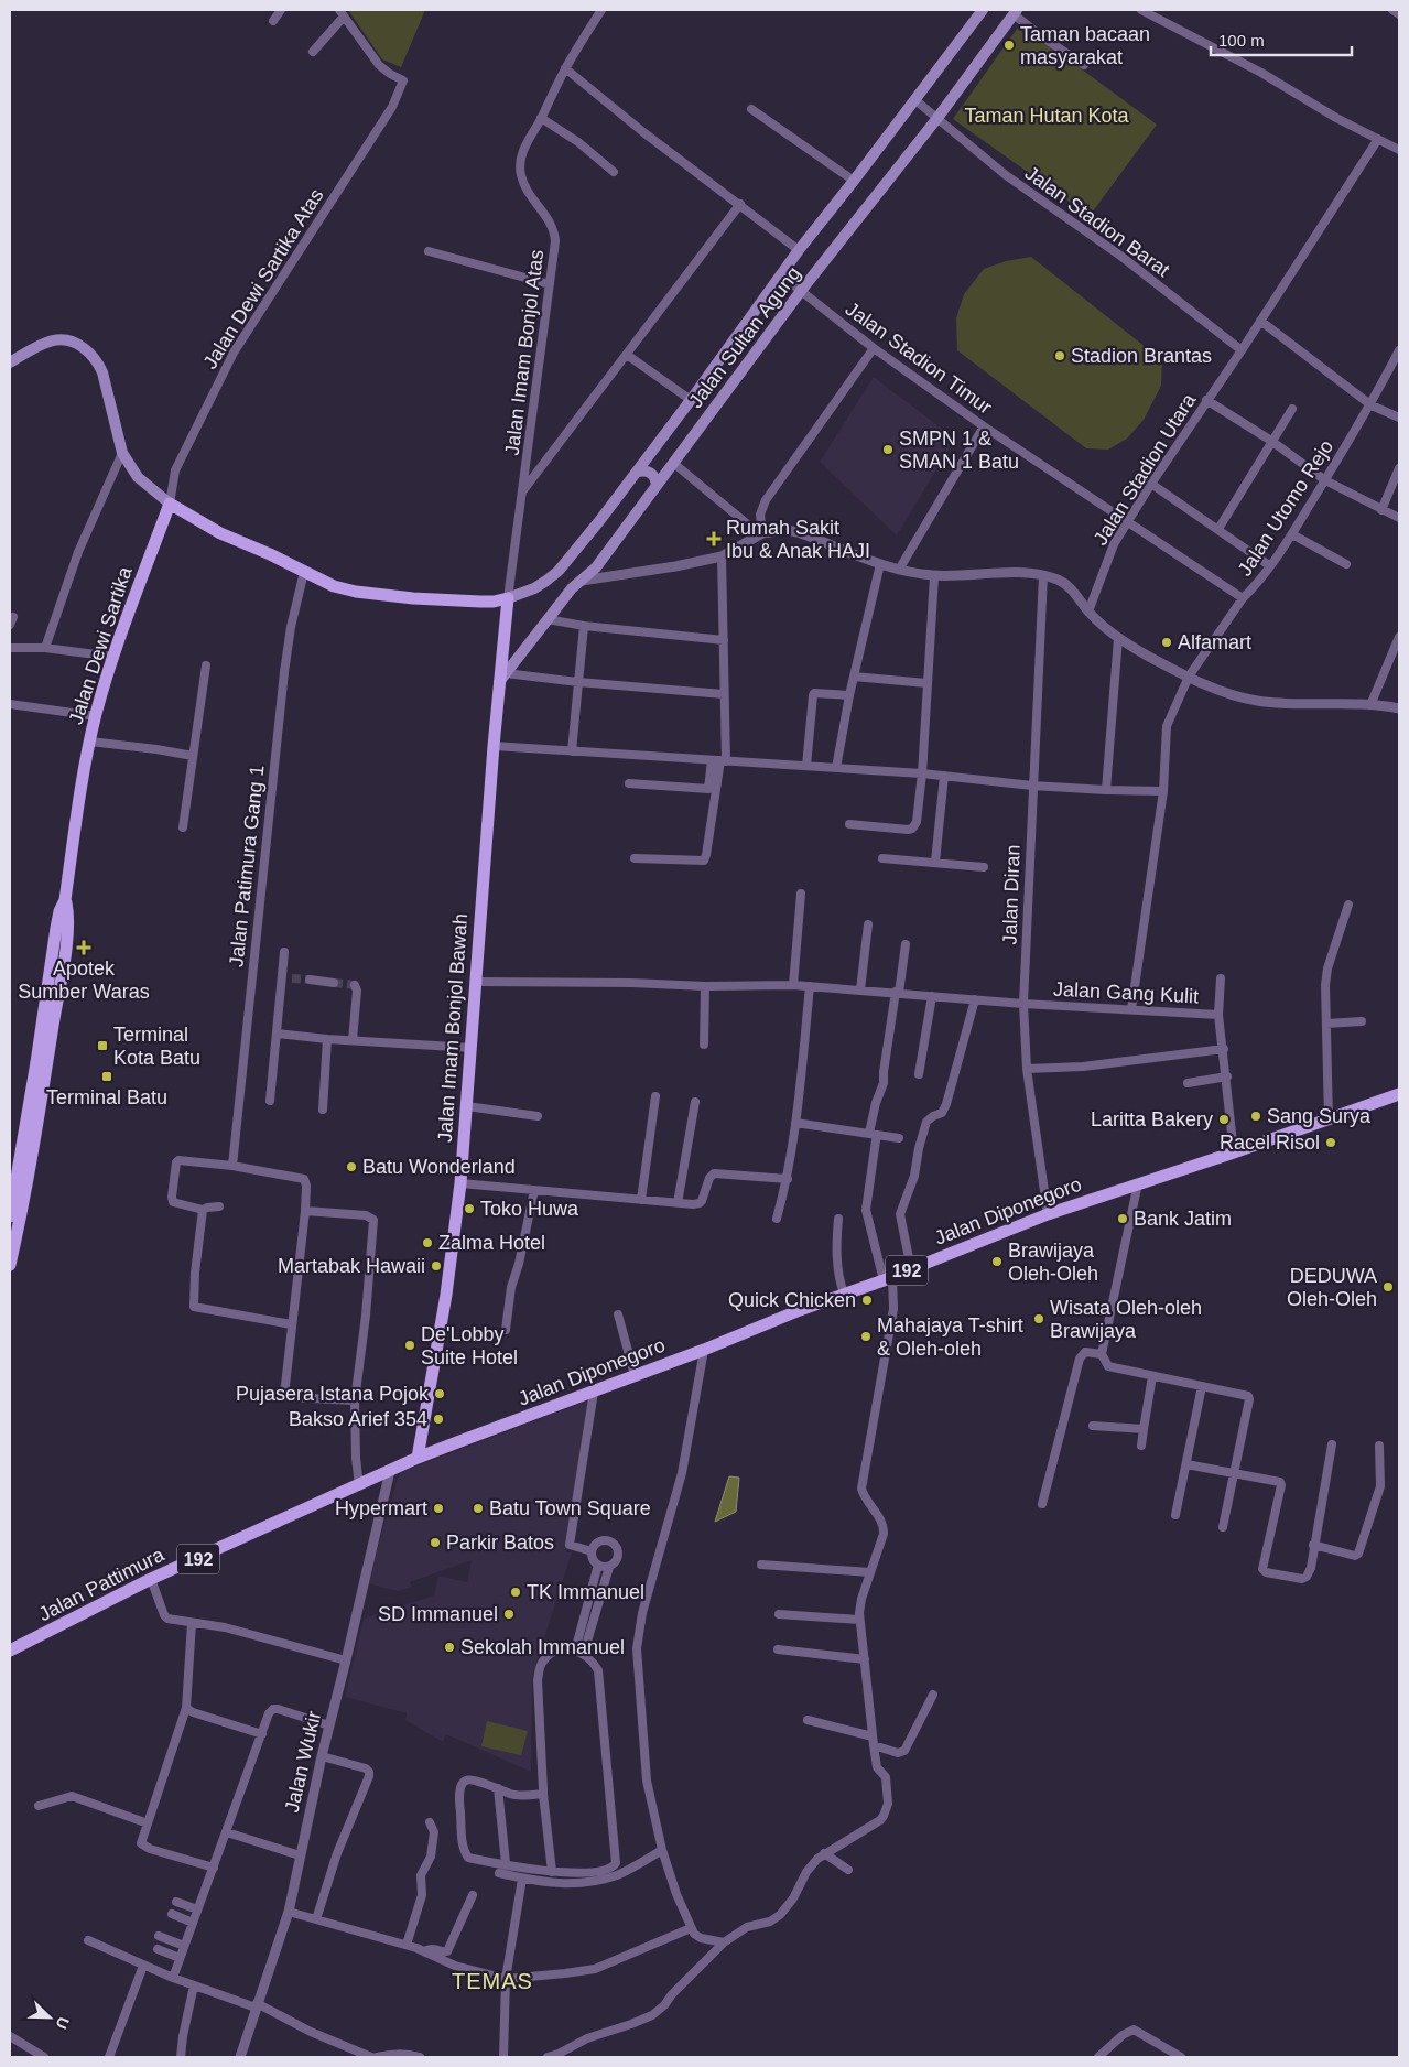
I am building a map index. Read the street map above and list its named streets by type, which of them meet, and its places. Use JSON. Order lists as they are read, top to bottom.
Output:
{
  "streets": {
    "main road": [
      "Jalan Sultan Agung",
      "Jalan Dewi Sartika",
      "Jalan Imam Bonjol Bawah",
      "Jalan Diponegoro",
      "192",
      "Jalan Pattimura"
    ],
    "street": [
      "Jalan Stadion Barat",
      "Jalan Dewi Sartika Atas",
      "Jalan Imam Bonjol Atas",
      "Jalan Stadion Timur",
      "Jalan Stadion Utara",
      "Jalan Utomo Rejo",
      "Jalan Patimura Gang 1",
      "Jalan Diran",
      "Jalan Gang Kulit",
      "Jalan Wukir"
    ]
  },
  "crossings": [
    ["Jalan Stadion Barat", "Jalan Sultan Agung"],
    ["Jalan Stadion Barat", "Jalan Stadion Utara"],
    ["Jalan Dewi Sartika Atas", "Jalan Dewi Sartika"],
    ["Jalan Sultan Agung", "Jalan Imam Bonjol Atas"],
    ["Jalan Sultan Agung", "Jalan Stadion Timur"],
    ["Jalan Sultan Agung", "Jalan Imam Bonjol Bawah"],
    ["Jalan Imam Bonjol Atas", "Jalan Imam Bonjol Bawah"],
    ["Jalan Stadion Timur", "Jalan Stadion Utara"],
    ["Jalan Stadion Timur", "Jalan Utomo Rejo"],
    ["Jalan Utomo Rejo", "Jalan Gang Kulit"],
    ["Jalan Diran", "Jalan Gang Kulit"],
    ["Jalan Diran", "Jalan Diponegoro"],
    ["Jalan Gang Kulit", "Jalan Imam Bonjol Bawah"],
    ["Jalan Gang Kulit", "Jalan Diponegoro"],
    ["Jalan Imam Bonjol Bawah", "Jalan Diponegoro"],
    ["Jalan Imam Bonjol Bawah", "192"],
    ["Jalan Diponegoro", "192"],
    ["192", "Jalan Pattimura"],
    ["192", "Jalan Wukir"],
    ["Jalan Pattimura", "Jalan Wukir"]
  ],
  "districts": ["TEMAS"],
  "parks": ["Taman Hutan Kota"],
  "places": {
    "other": [
      "Taman bacaan masyarakat",
      "Stadion Brantas",
      "SMPN 1 & SMAN 1 Batu",
      "Alfamart",
      "Sang Surya",
      "Laritta Bakery",
      "Racel Risol",
      "Batu Wonderland",
      "Toko Huwa",
      "Bank Jatim",
      "Zalma Hotel",
      "Brawijaya Oleh-Oleh",
      "Martabak Hawaii",
      "DEDUWA Oleh-Oleh",
      "Quick Chicken",
      "Wisata Oleh-oleh Brawijaya",
      "Mahajaya T-shirt & Oleh-oleh",
      "De'Lobby Suite Hotel",
      "Pujasera Istana Pojok",
      "Bakso Arief 354",
      "Hypermart",
      "Batu Town Square",
      "Parkir Batos",
      "TK Immanuel",
      "SD Immanuel",
      "Sekolah Immanuel"
    ],
    "health": ["Rumah Sakit Ibu & Anak HAJI", "Apotek Sumber Waras"],
    "transit": ["Terminal Kota Batu", "Terminal Batu"]
  },
  "scale_bar": "100 m",
  "north": "bottom right"
}
